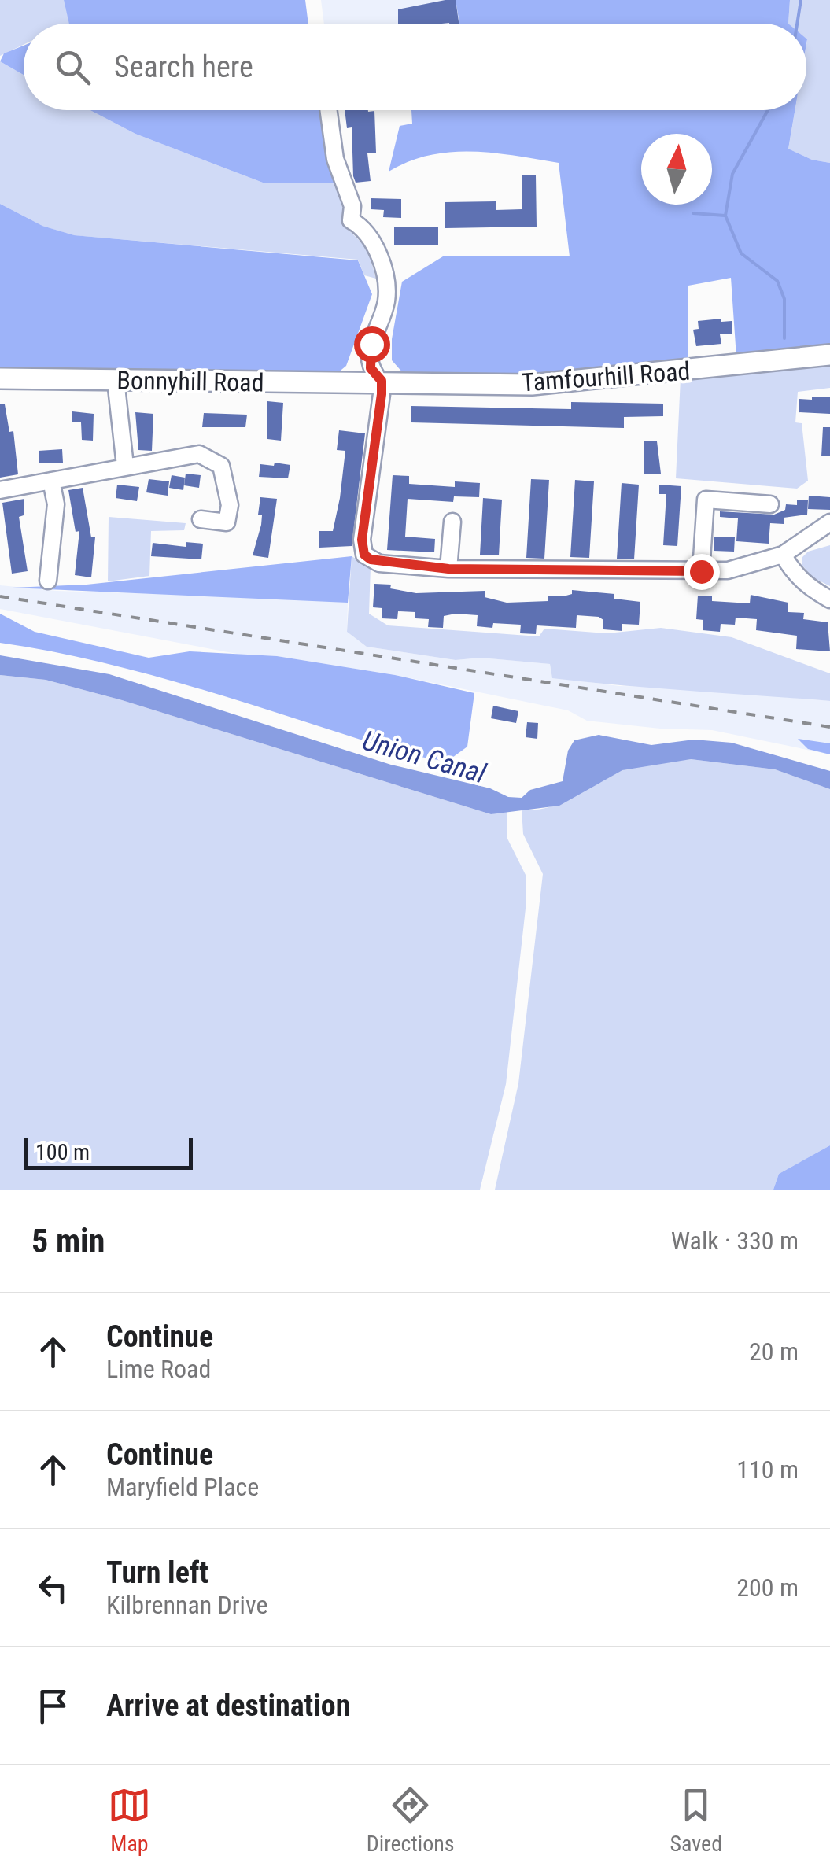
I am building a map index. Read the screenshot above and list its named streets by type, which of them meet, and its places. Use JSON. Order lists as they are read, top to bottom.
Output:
{
  "streets": {
    "main road": ["Tamfourhill Road", "Bonnyhill Road"]
  },
  "crossings": [
    ["Tamfourhill Road", "Bonnyhill Road"]
  ],
  "water": ["Union Canal"],
  "scale_bar": "100 m",
  "north": "top",
  "page": {
    "search": "Search here",
    "scale": "100 m",
    "heading": ["5 min", "Walk · 330 m"],
    "list": [
      ["Continue", "Lime Road", "20 m"],
      ["Continue", "Maryfield Place", "110 m"],
      ["Turn left", "Kilbrennan Drive", "200 m"],
      "Arrive at destination"
    ],
    "nav": ["Map", "Directions", "Saved"]
  }
}
